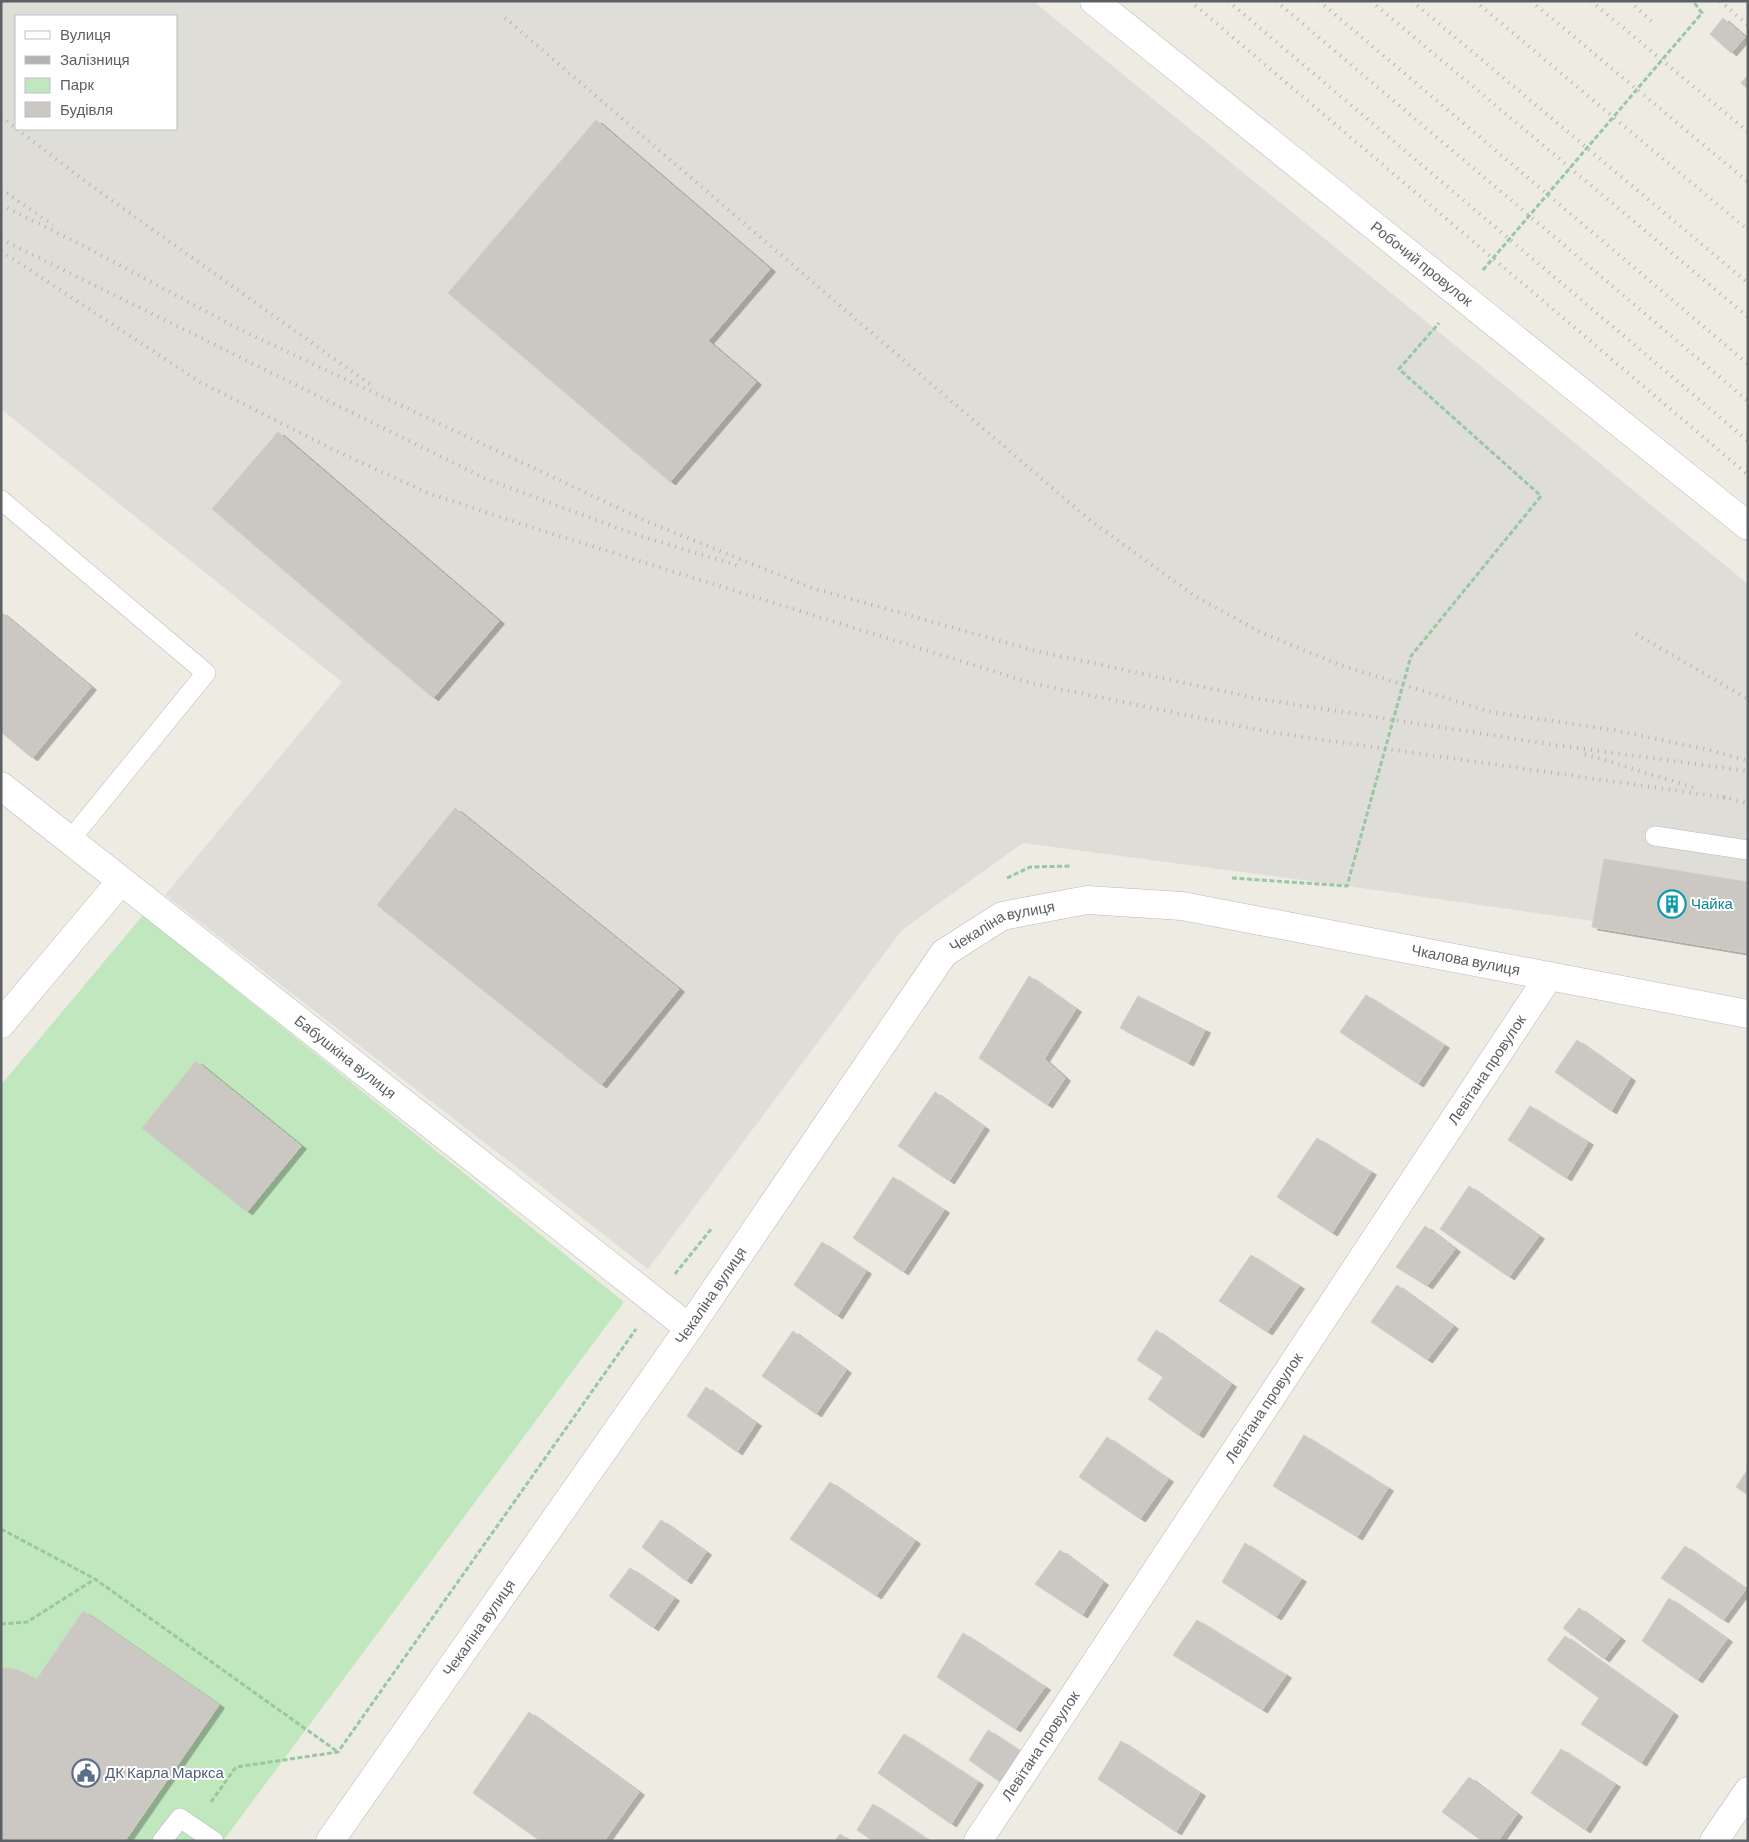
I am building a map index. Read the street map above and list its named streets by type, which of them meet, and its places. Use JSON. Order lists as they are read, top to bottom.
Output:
{
  "streets": {
    "street": [
      "Робочий провулок",
      "Чекаліна вулиця",
      "Чкалова вулиця",
      "Бабушкіна вулиця",
      "Левітана провулок"
    ]
  },
  "crossings": [
    ["Чекаліна вулиця", "Чкалова вулиця"],
    ["Чекаліна вулиця", "Бабушкіна вулиця"],
    ["Чкалова вулиця", "Левітана провулок"]
  ],
  "places": {
    "building": ["Чайка"],
    "public building": ["ДК Карла Маркса"]
  },
  "legend": [
    "Вулиця",
    "Залізниця",
    "Парк",
    "Будівля"
  ]
}
